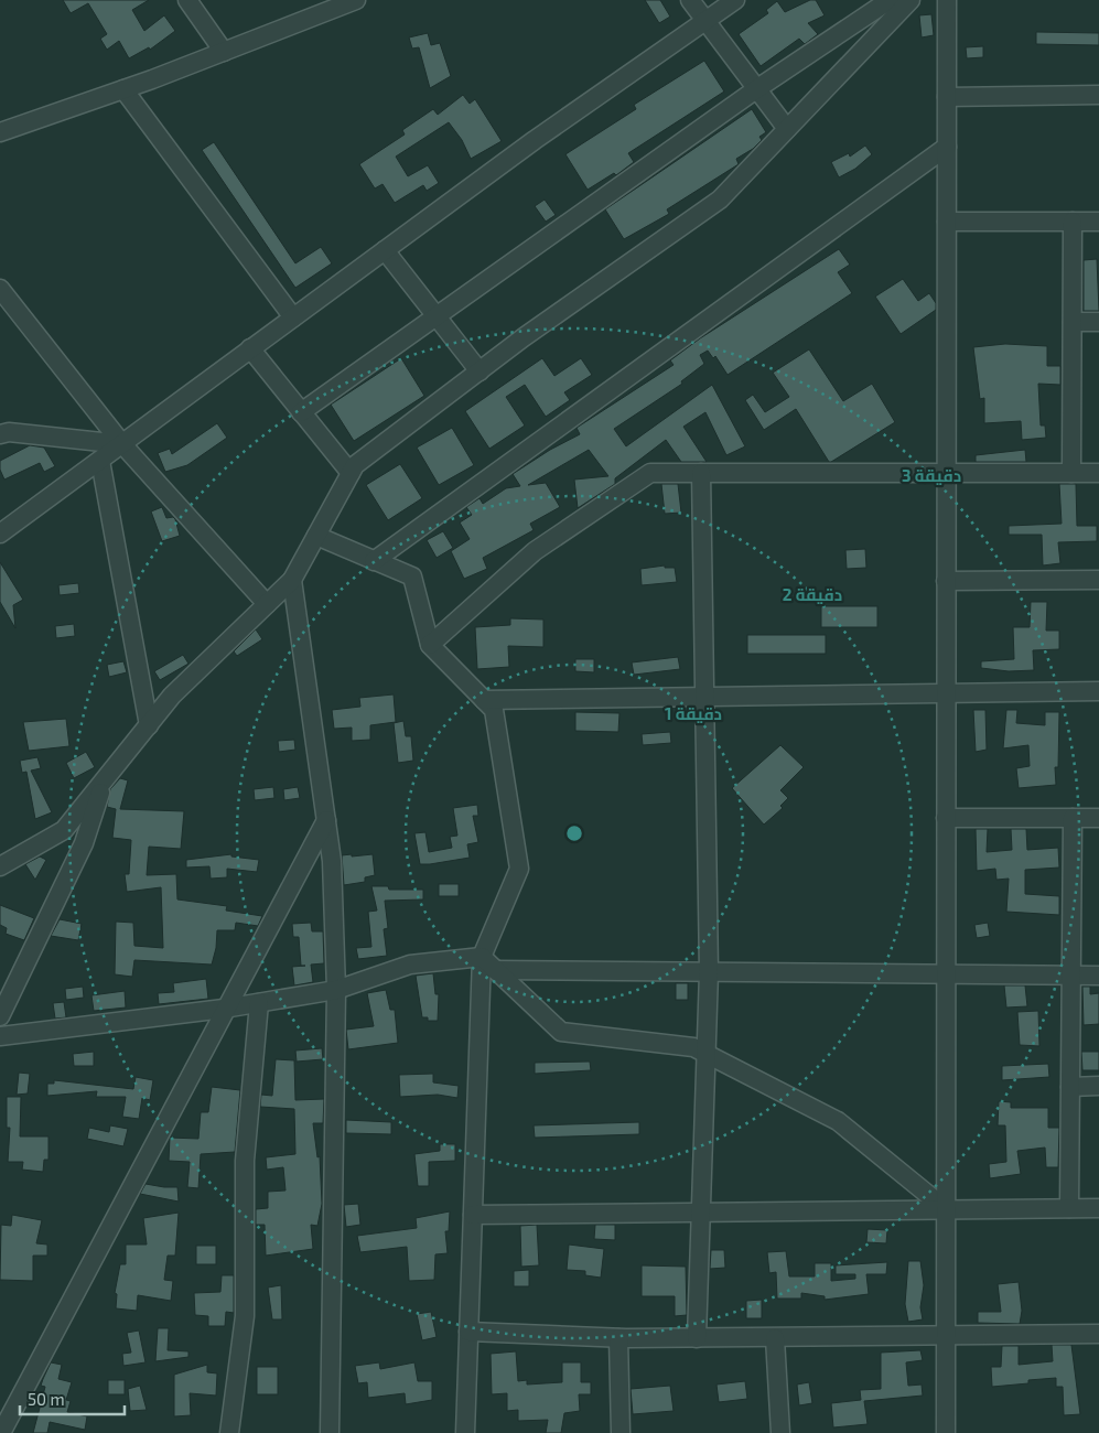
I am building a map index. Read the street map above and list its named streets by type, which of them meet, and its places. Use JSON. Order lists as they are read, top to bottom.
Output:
{
  "scale_bar": "50 m",
  "rings": ["3 دقيقة", "2 دقيقة", "1 دقيقة"]
}
